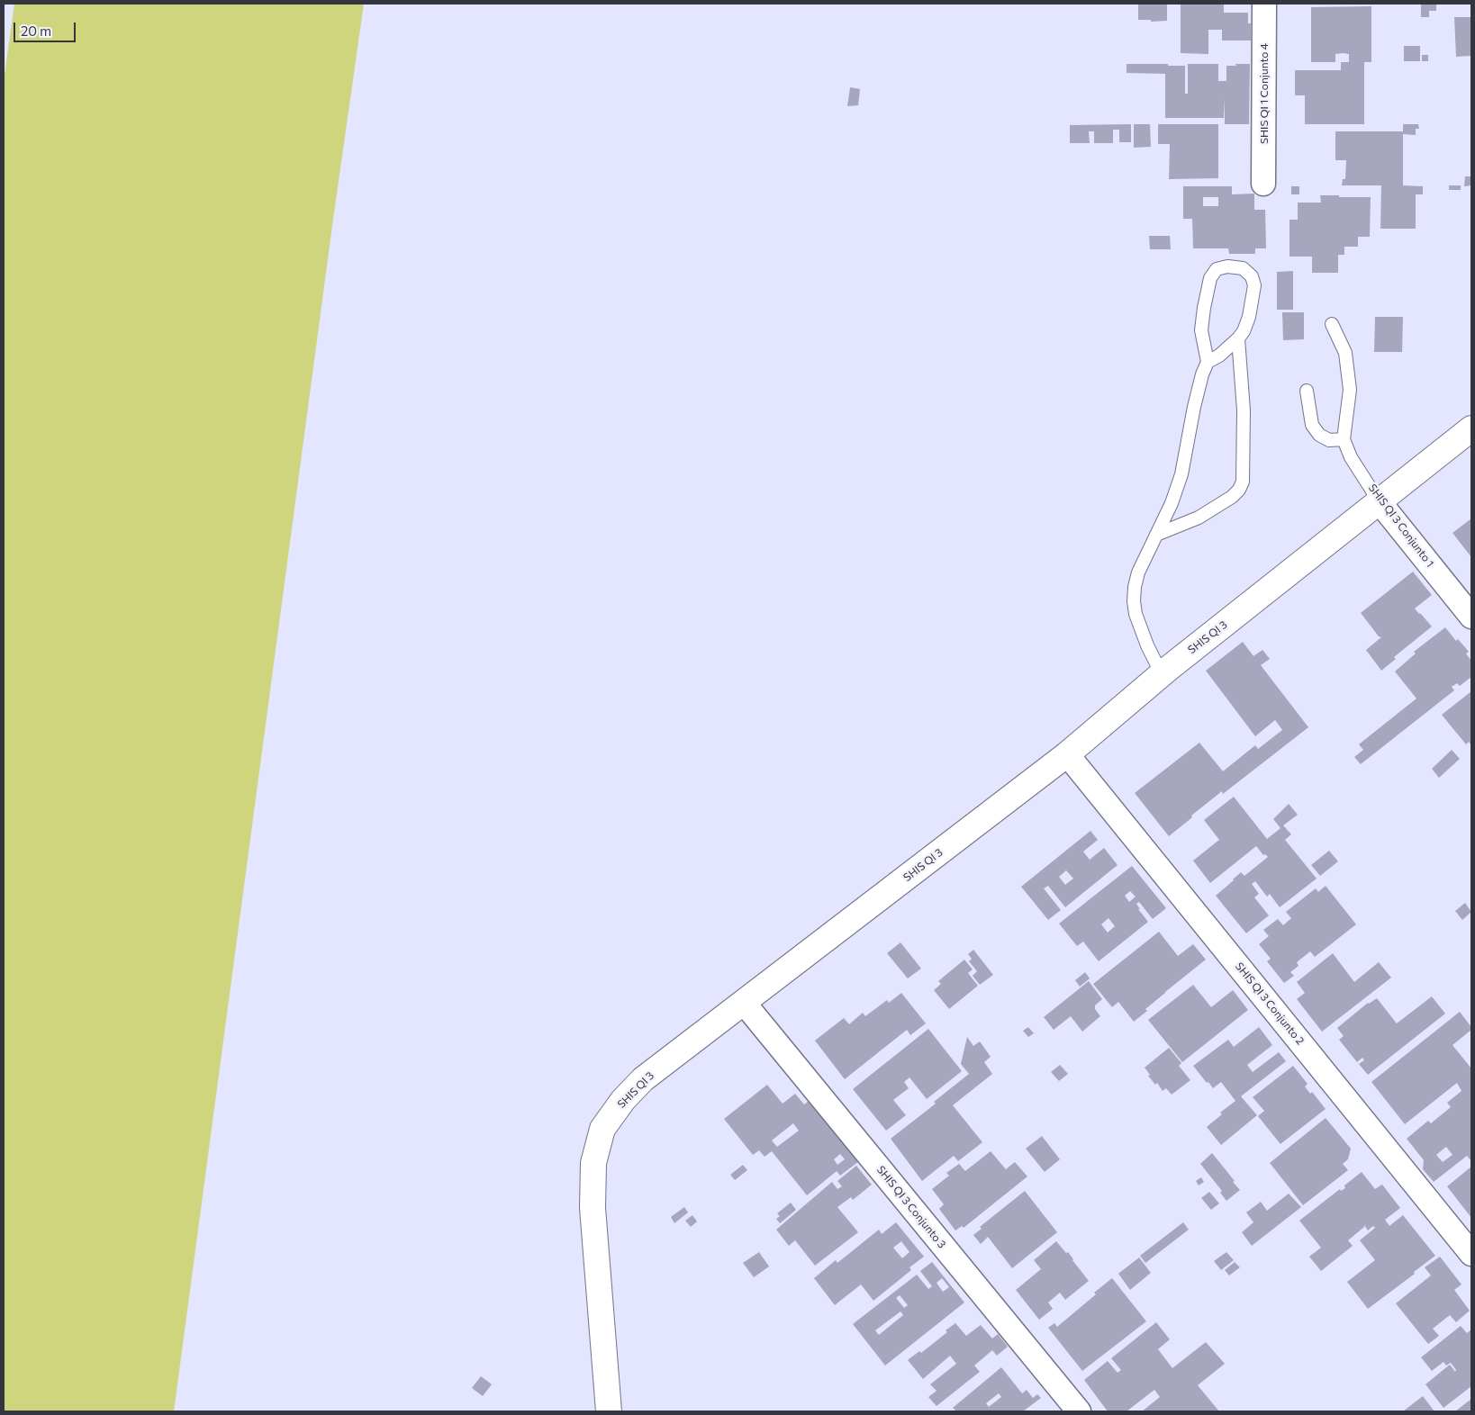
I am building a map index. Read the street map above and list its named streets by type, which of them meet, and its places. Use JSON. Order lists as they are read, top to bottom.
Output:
{
  "streets": {
    "street": [
      "SHIS QI 1 Conjunto 4",
      "SHIS QI 3 Conjunto 1",
      "SHIS QI 3",
      "SHIS QI 3 Conjunto 2",
      "SHIS QI 3 Conjunto 3"
    ]
  },
  "crossings": [
    ["SHIS QI 3 Conjunto 1", "SHIS QI 3"],
    ["SHIS QI 3", "SHIS QI 3 Conjunto 2"],
    ["SHIS QI 3", "SHIS QI 3 Conjunto 3"]
  ],
  "scale_bar": "20 m"
}
